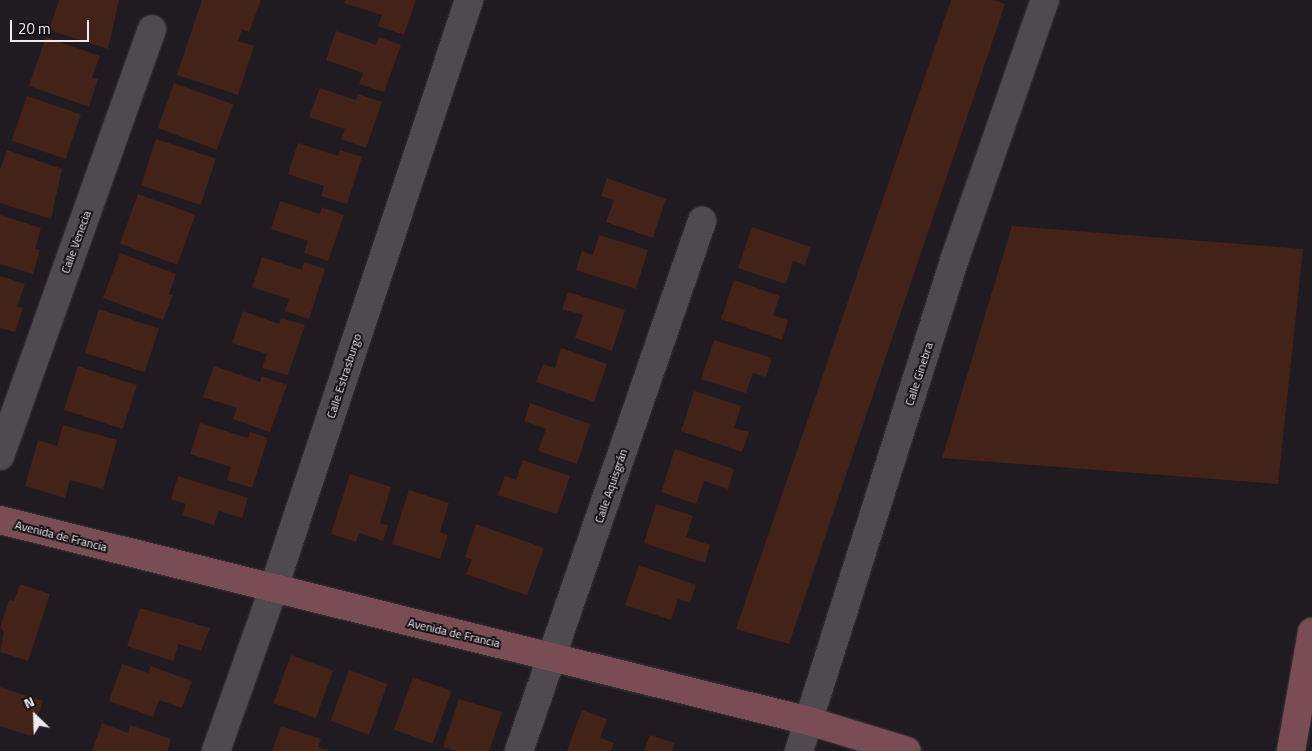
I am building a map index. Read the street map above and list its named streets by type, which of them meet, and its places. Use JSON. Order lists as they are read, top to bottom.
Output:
{
  "streets": {
    "street": [
      "Calle Venecia",
      "Calle Ginebra",
      "Calle Estrasburgo",
      "Calle Aquisgrán",
      "Avenida de Francia"
    ]
  },
  "crossings": [
    ["Calle Ginebra", "Avenida de Francia"],
    ["Calle Estrasburgo", "Avenida de Francia"],
    ["Calle Aquisgrán", "Avenida de Francia"]
  ],
  "scale_bar": "20 m",
  "north": "top left"
}
